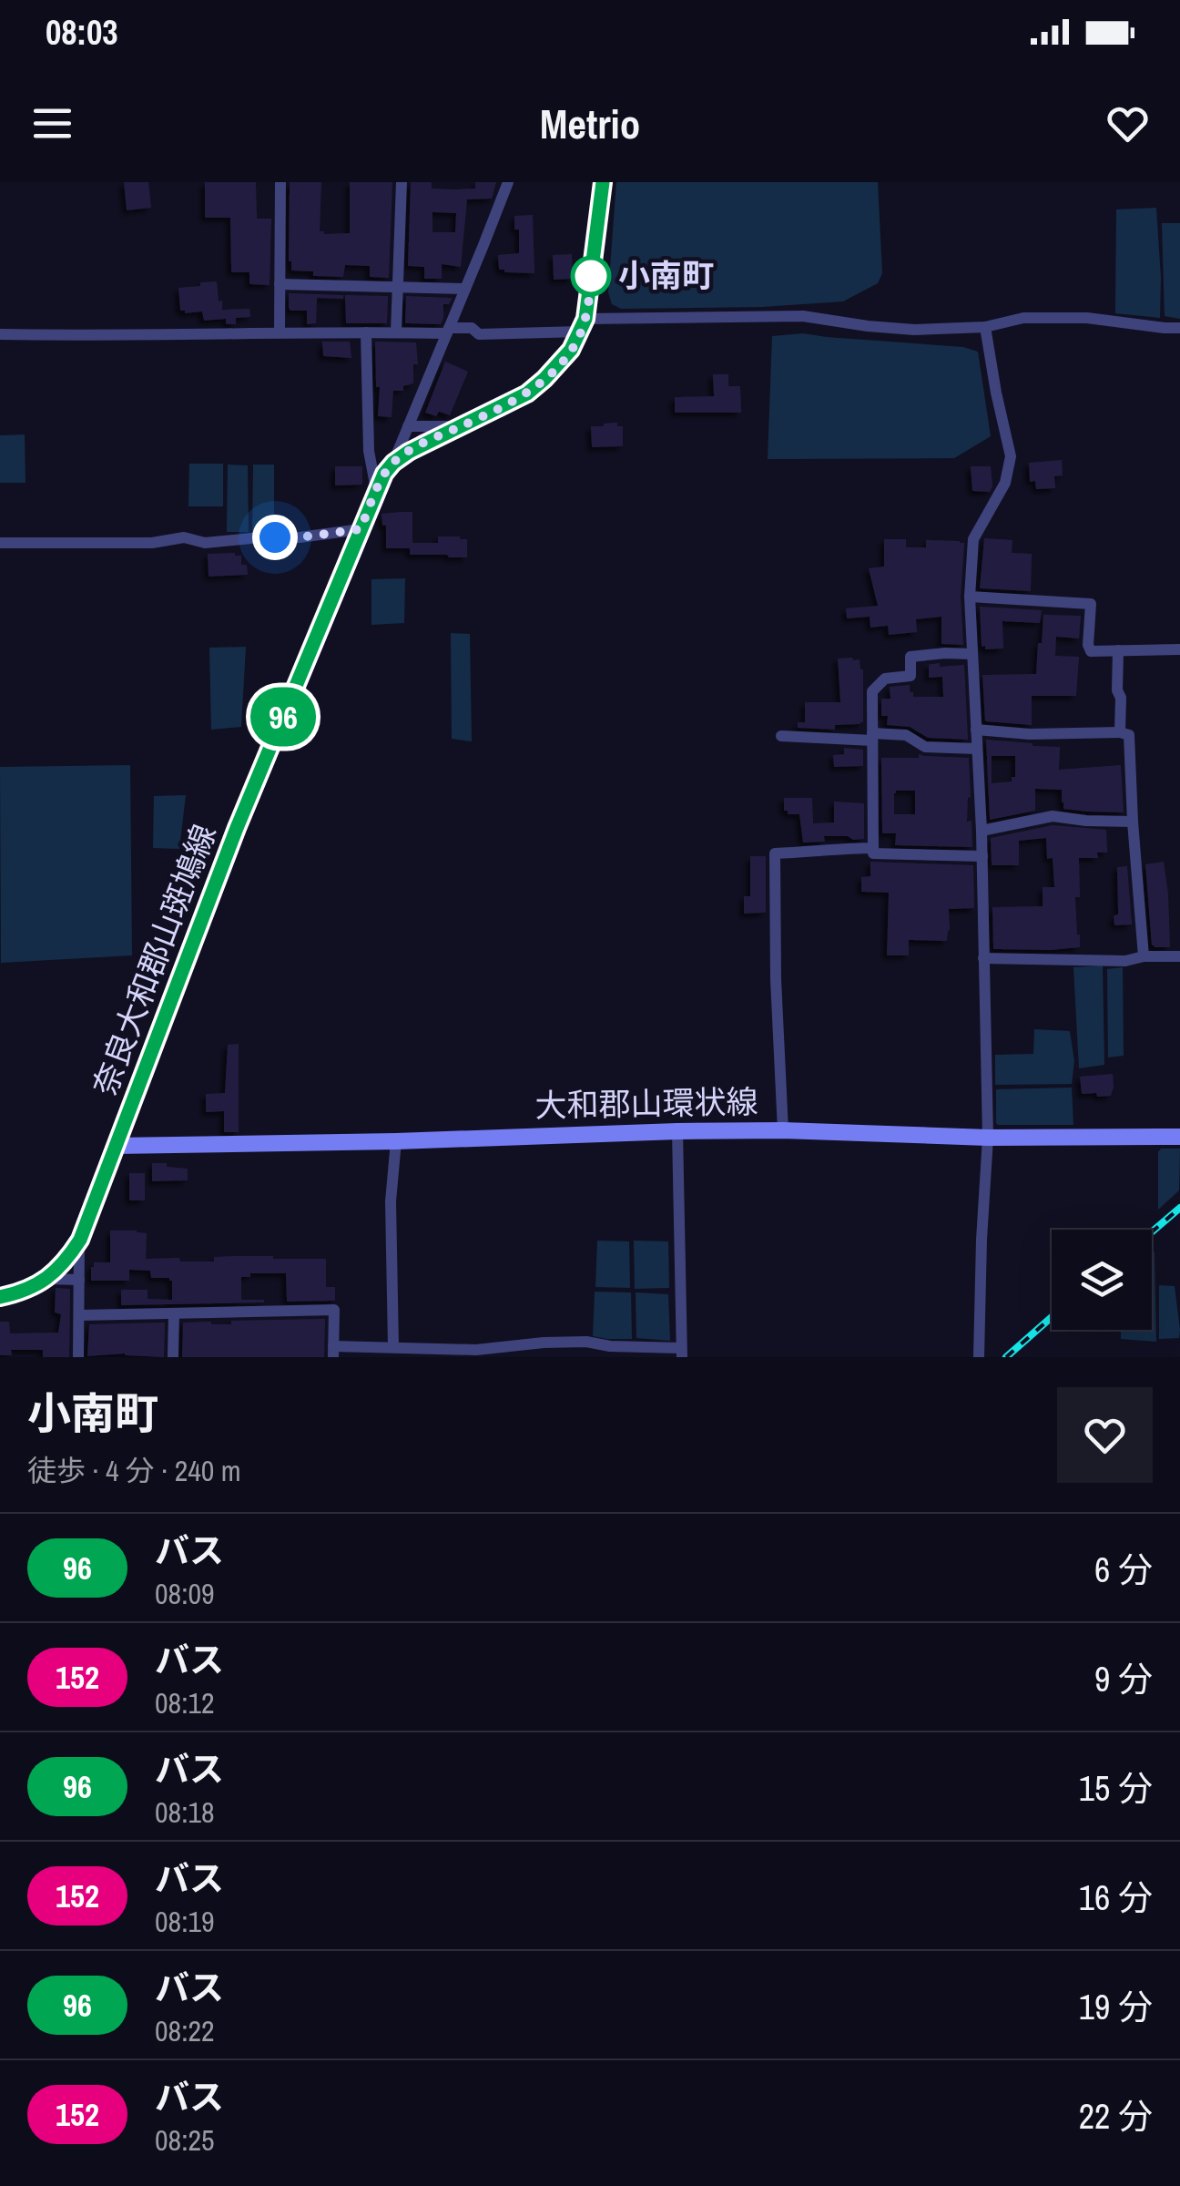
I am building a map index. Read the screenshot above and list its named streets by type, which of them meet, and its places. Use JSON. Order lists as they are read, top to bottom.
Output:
{
  "streets": {
    "main road": ["奈良大和郡山斑鳩線", "大和郡山環状線"]
  },
  "crossings": [
    ["奈良大和郡山斑鳩線", "大和郡山環状線"]
  ],
  "places": ["小南町"],
  "lines": ["bus line 96"],
  "page": {
    "status": "08:03",
    "header": "Metrio",
    "on_map": "96",
    "heading": ["小南町", "徒歩 · 4 分 · 240 m"],
    "list": [
      {
        "mark": "96",
        "name": "バス",
        "note": "08:09",
        "value": "6 分"
      },
      {
        "mark": "152",
        "name": "バス",
        "note": "08:12",
        "value": "9 分"
      },
      {
        "mark": "96",
        "name": "バス",
        "note": "08:18",
        "value": "15 分"
      },
      {
        "mark": "152",
        "name": "バス",
        "note": "08:19",
        "value": "16 分"
      },
      {
        "mark": "96",
        "name": "バス",
        "note": "08:22",
        "value": "19 分"
      },
      {
        "mark": "152",
        "name": "バス",
        "note": "08:25",
        "value": "22 分"
      }
    ]
  }
}
